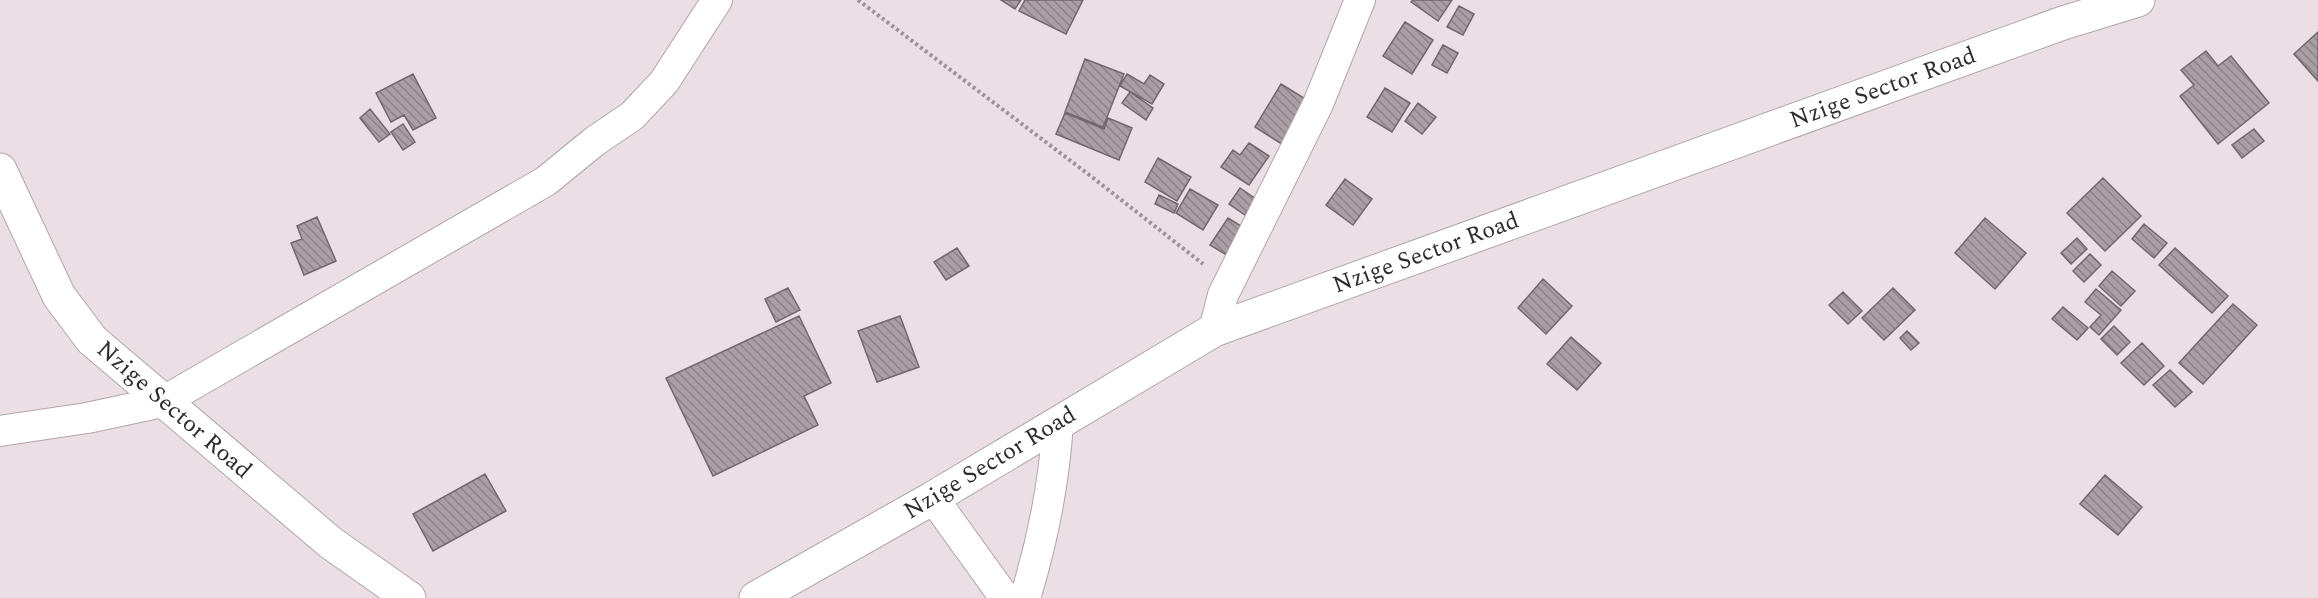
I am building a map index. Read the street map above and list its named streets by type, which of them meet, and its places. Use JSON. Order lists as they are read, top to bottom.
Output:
{
  "streets": {
    "main road": ["Nzige Sector Road"]
  }
}
